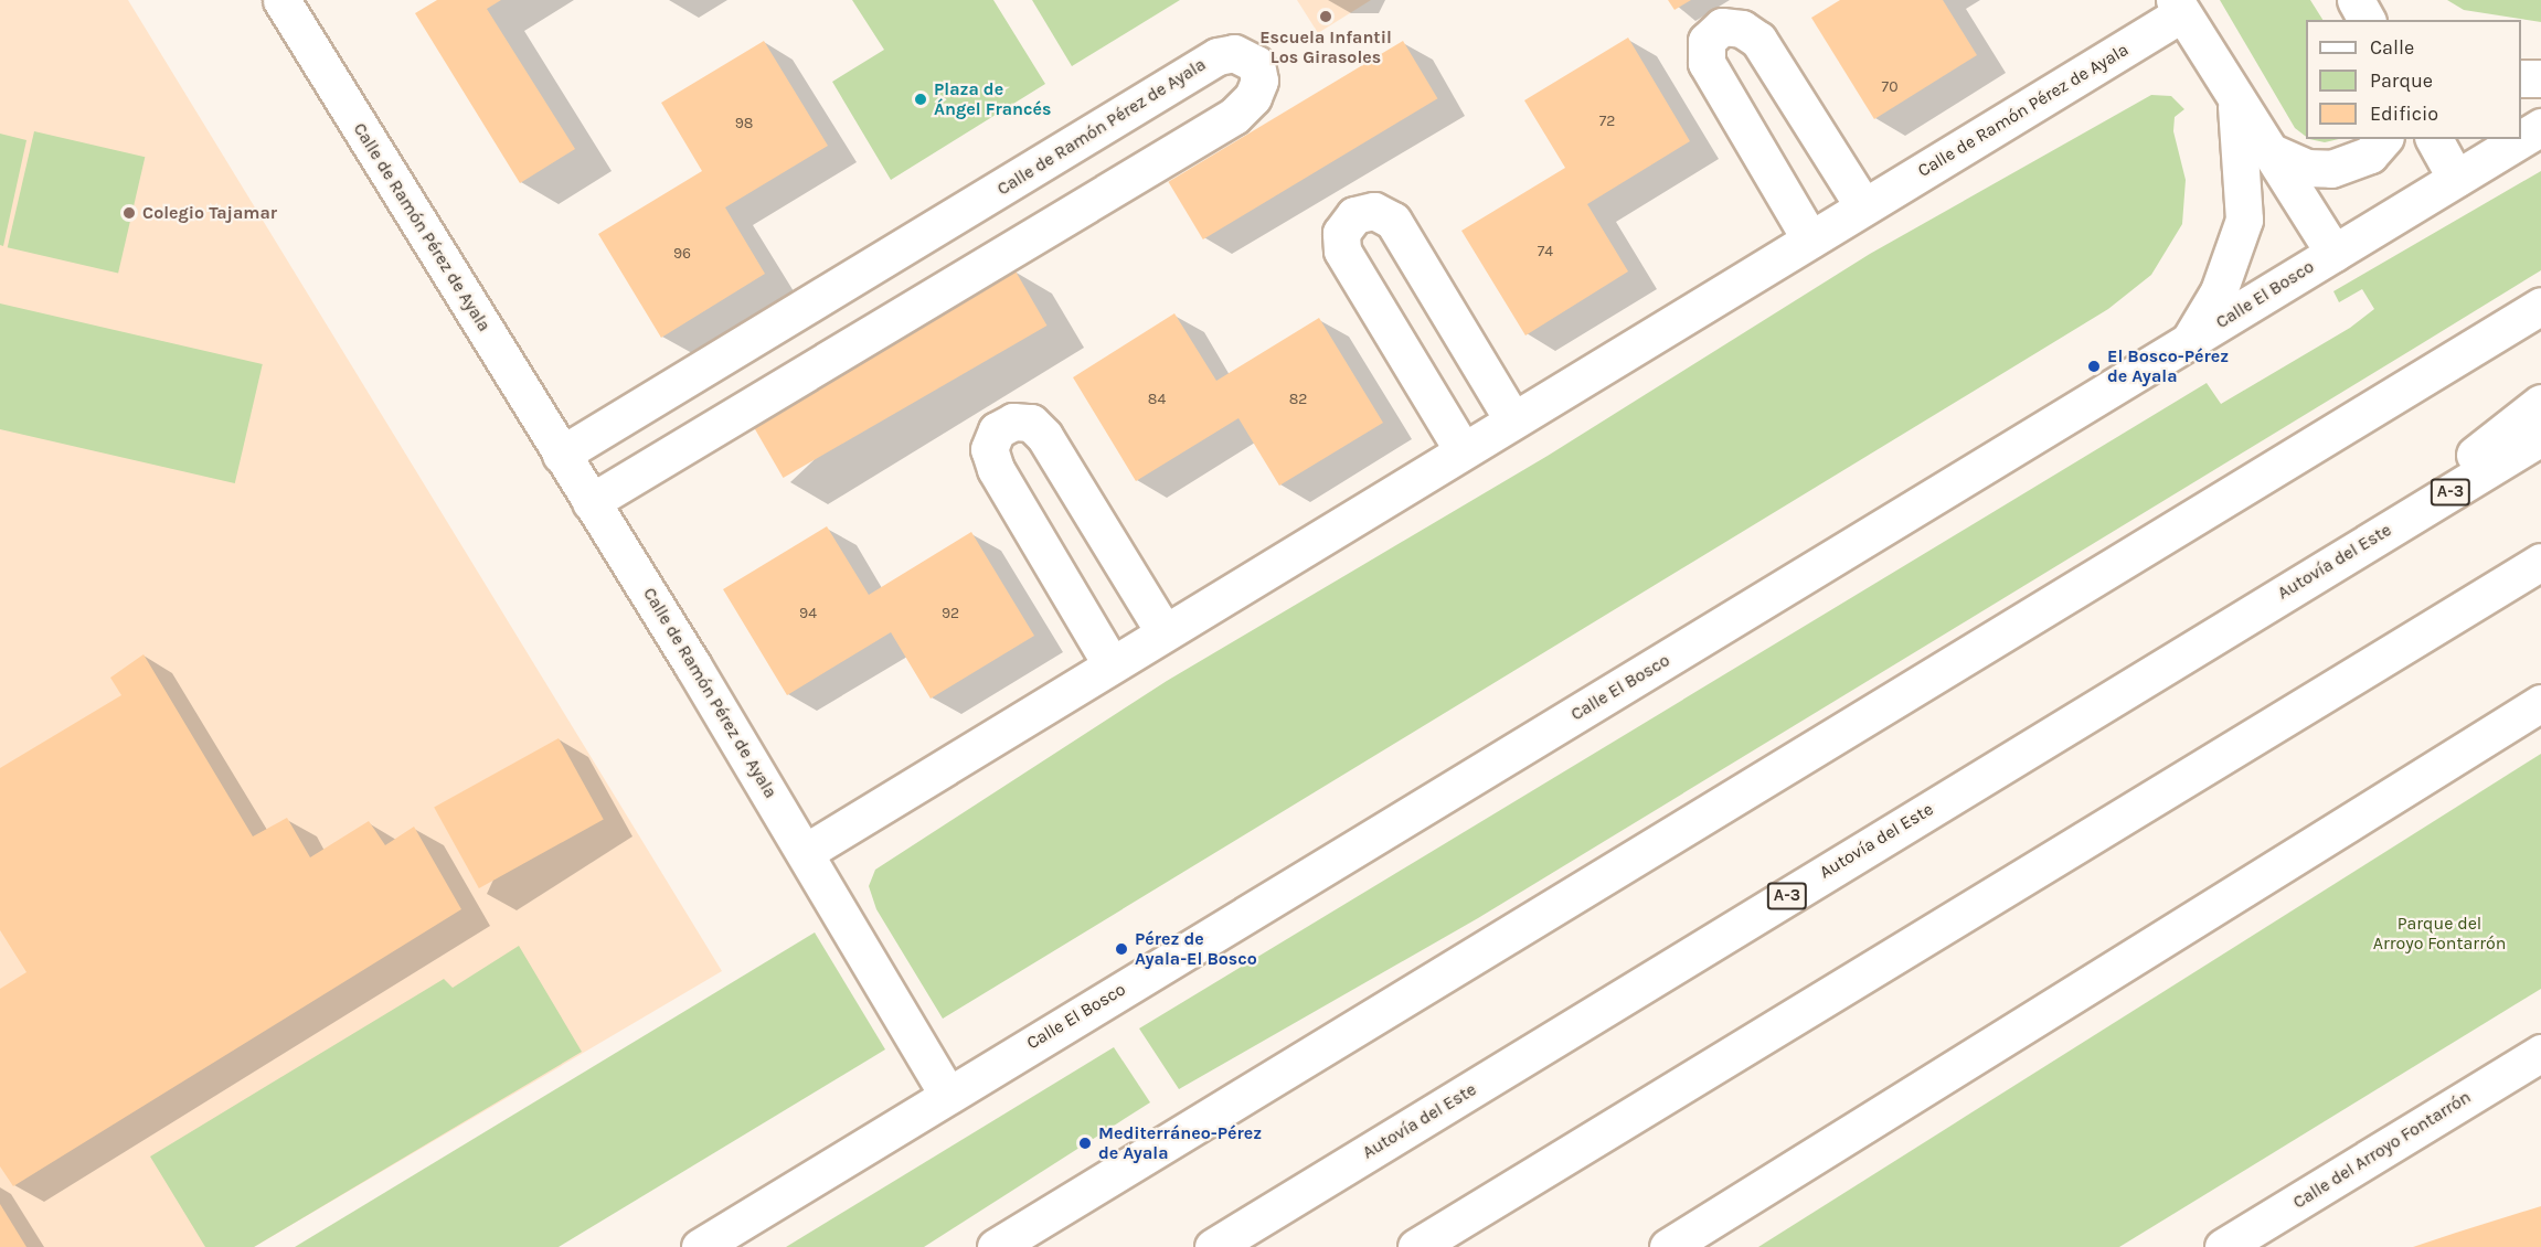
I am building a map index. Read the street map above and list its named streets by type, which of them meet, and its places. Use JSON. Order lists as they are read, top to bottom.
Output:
{
  "streets": {
    "main road": [
      "Calle de Ramón Pérez de Ayala",
      "Calle El Bosco",
      "A-3",
      "Autovía del Este",
      "Calle del Arroyo Fontarrón"
    ]
  },
  "crossings": [
    ["Calle de Ramón Pérez de Ayala", "Calle El Bosco"]
  ],
  "parks": ["Parque del Arroyo Fontarrón"],
  "places": [
    "Escuela Infantil Los Girasoles",
    "Plaza de Ángel Francés",
    "Colegio Tajamar",
    "El Bosco-Pérez de Ayala",
    "Pérez de Ayala-El Bosco",
    "Mediterráneo-Pérez de Ayala"
  ],
  "house_numbers": [
    "70",
    "72",
    "98",
    "74",
    "96",
    "84",
    "82",
    "94",
    "92"
  ],
  "legend": ["Calle", "Parque", "Edificio"]
}
